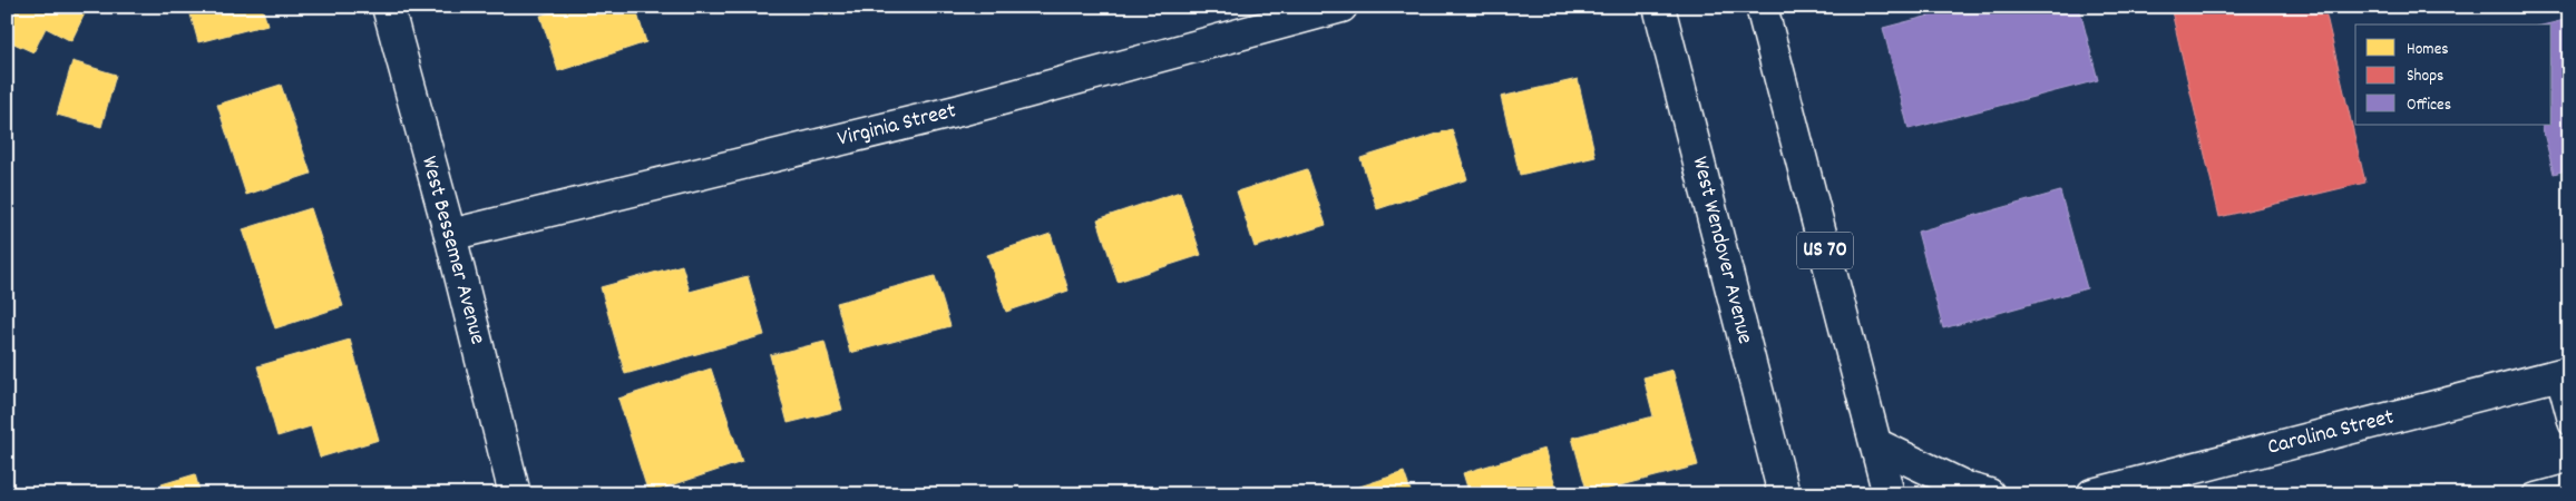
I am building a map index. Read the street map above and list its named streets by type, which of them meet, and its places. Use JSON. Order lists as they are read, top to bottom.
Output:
{
  "streets": {
    "main road": [
      "Virginia Street",
      "West Bessemer Avenue",
      "West Wendover Avenue",
      "US 70",
      "Carolina Street"
    ]
  },
  "crossings": [
    ["Virginia Street", "West Bessemer Avenue"]
  ],
  "legend": ["Homes", "Shops", "Offices"]
}
